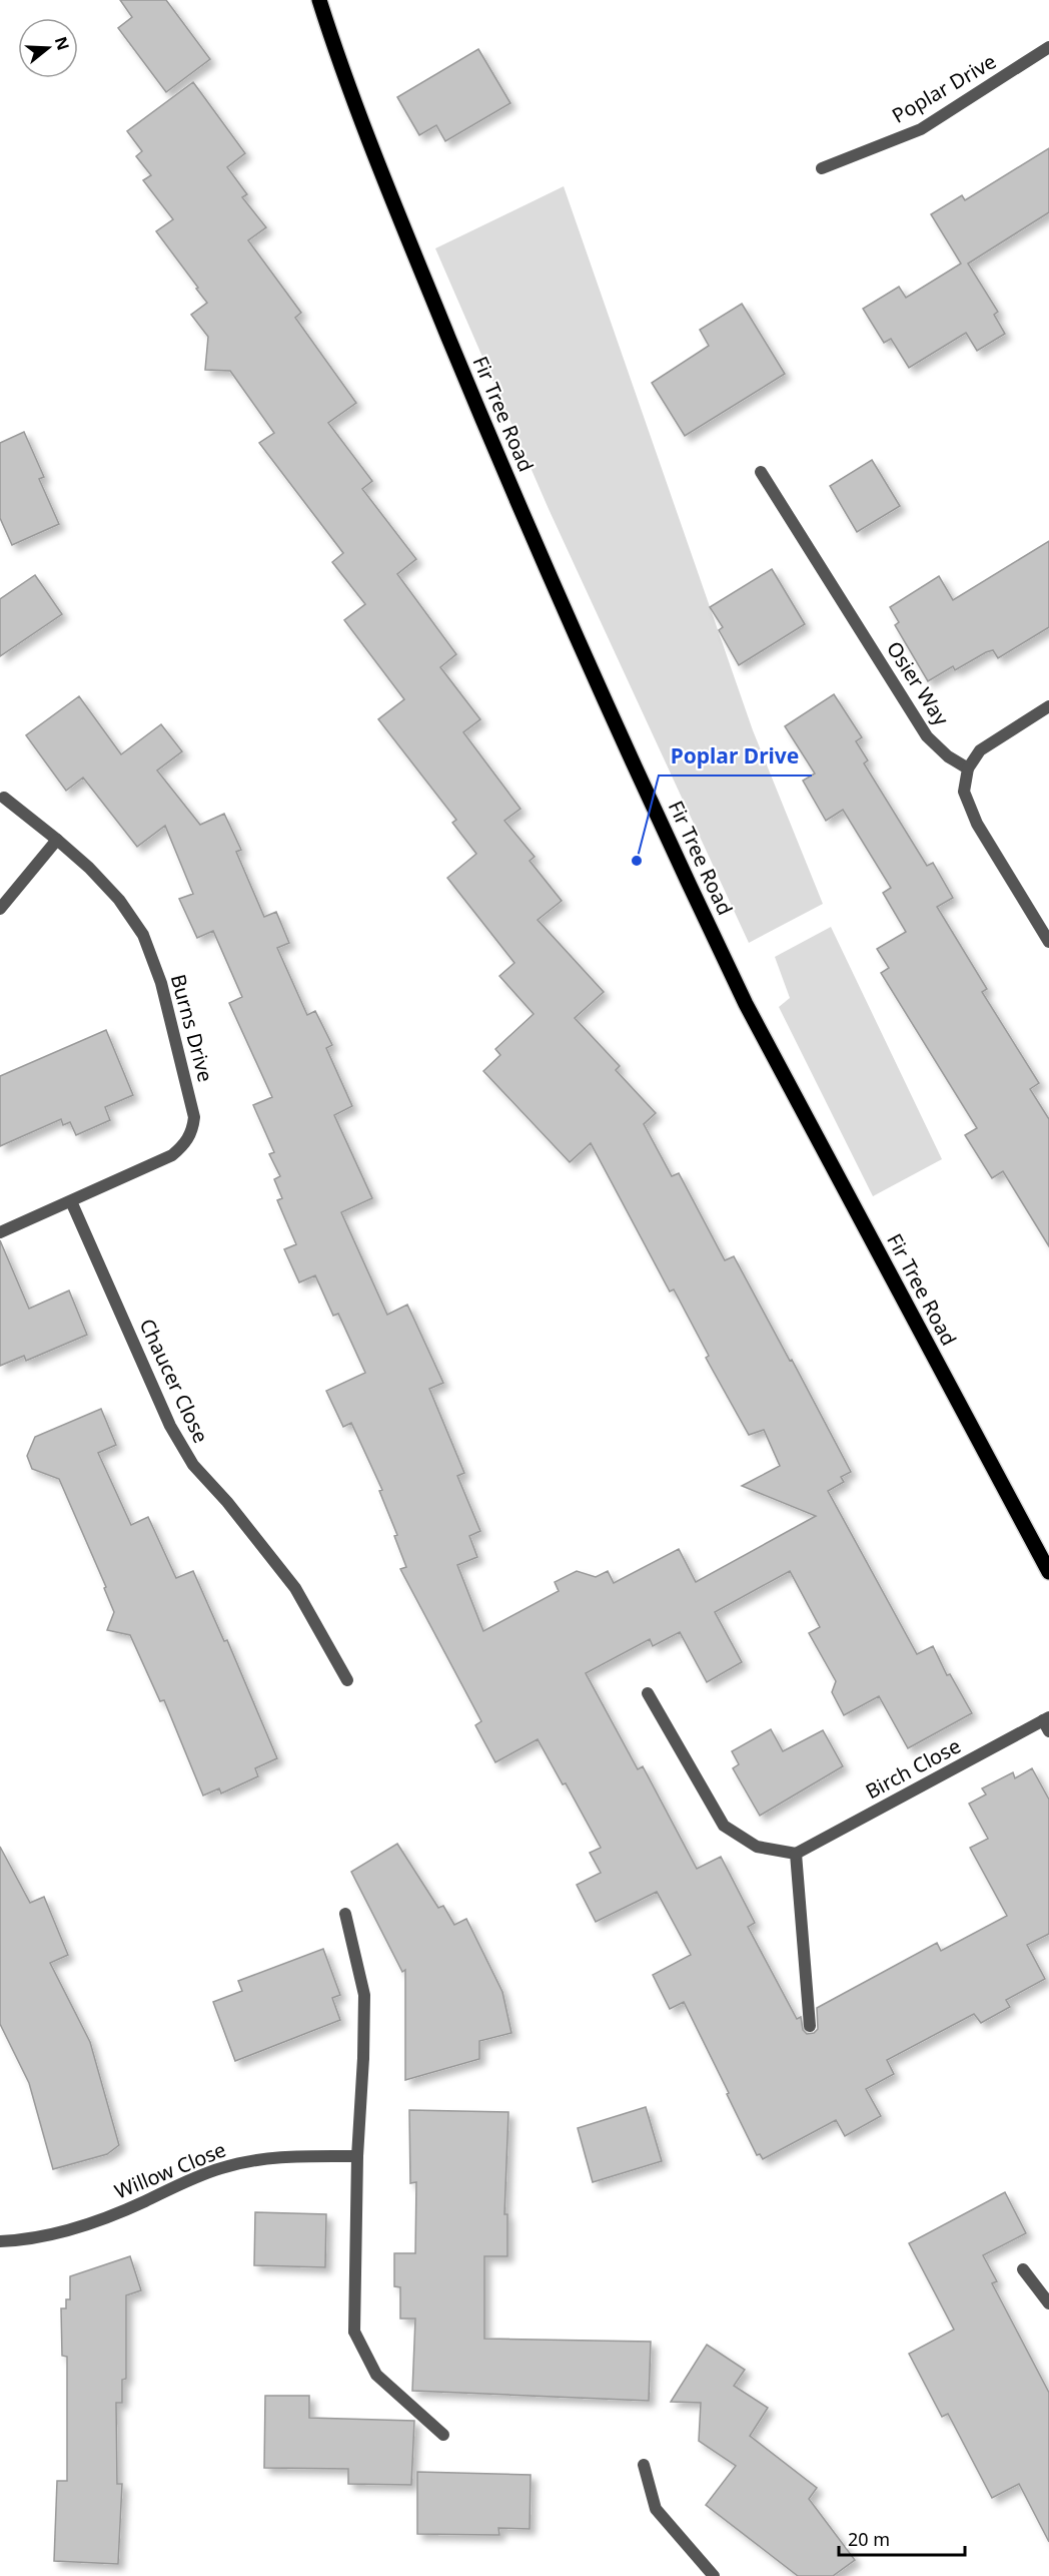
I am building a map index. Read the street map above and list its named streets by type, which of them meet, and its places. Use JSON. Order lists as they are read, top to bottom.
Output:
{
  "streets": {
    "main road": ["Fir Tree Road"],
    "street": [
      "Poplar Drive",
      "Osier Way",
      "Burns Drive",
      "Chaucer Close",
      "Birch Close",
      "Willow Close"
    ]
  },
  "crossings": [
    ["Burns Drive", "Chaucer Close"]
  ],
  "places": ["Poplar Drive"],
  "scale_bar": "20 m",
  "north": "right"
}
